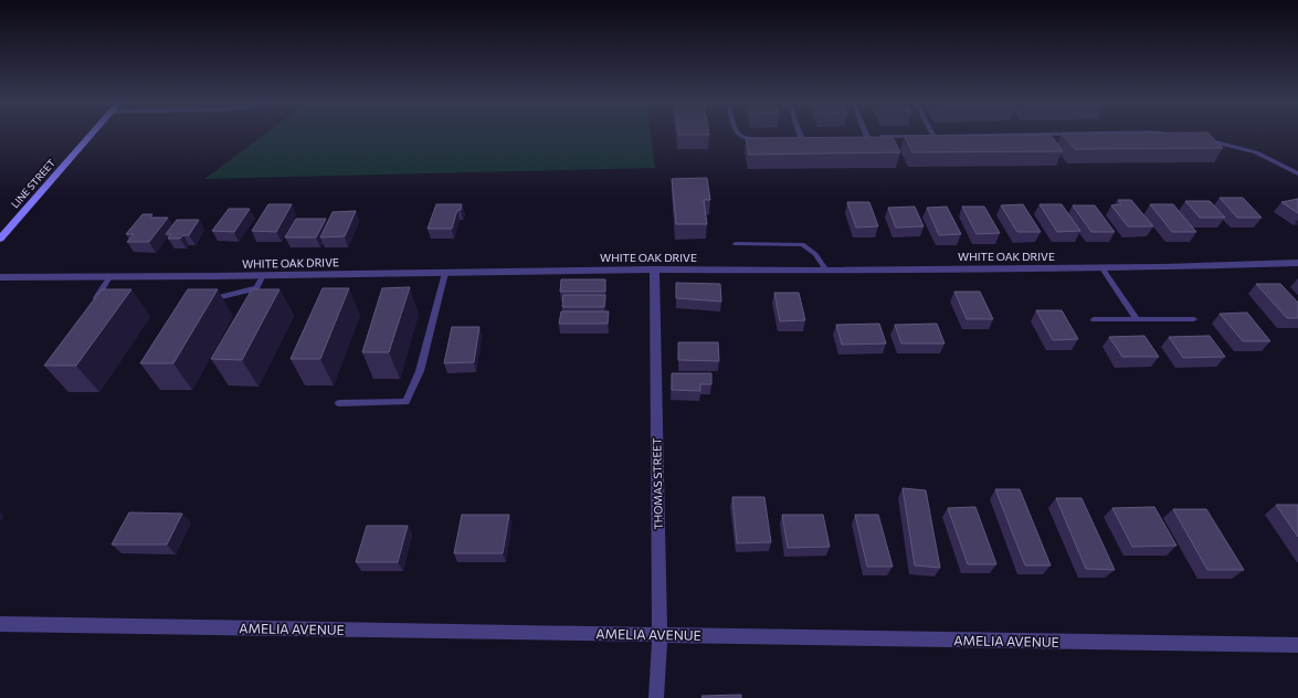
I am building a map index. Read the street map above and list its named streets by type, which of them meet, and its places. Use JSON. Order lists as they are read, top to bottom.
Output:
{
  "streets": {
    "street": [
      "LINE STREET",
      "WHITE OAK DRIVE",
      "THOMAS STREET",
      "AMELIA AVENUE"
    ]
  },
  "crossings": [
    ["WHITE OAK DRIVE", "THOMAS STREET"],
    ["THOMAS STREET", "AMELIA AVENUE"]
  ]
}
